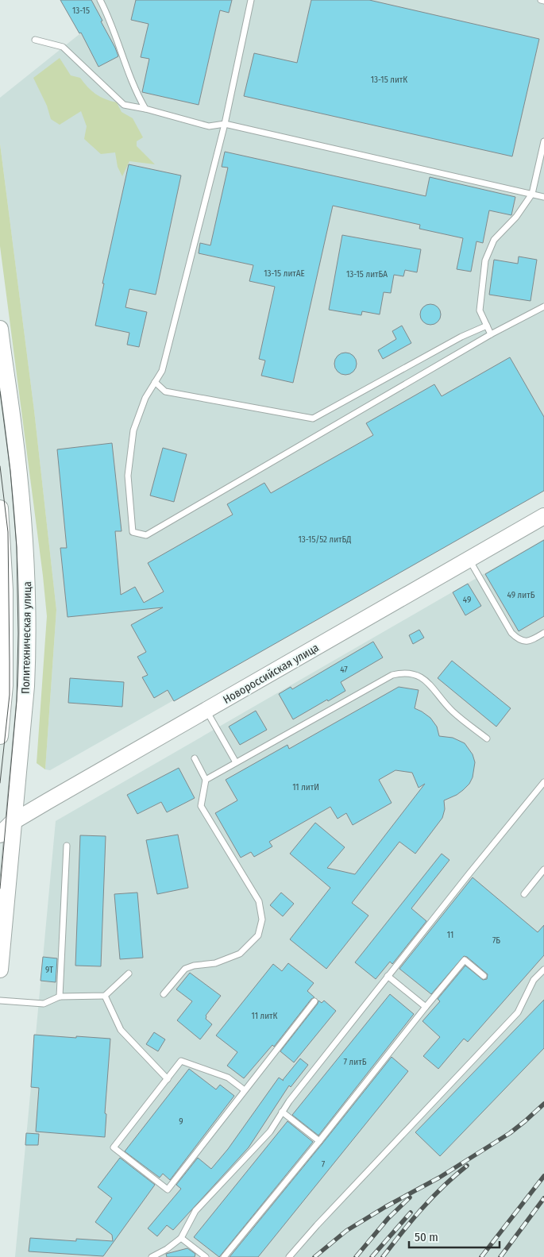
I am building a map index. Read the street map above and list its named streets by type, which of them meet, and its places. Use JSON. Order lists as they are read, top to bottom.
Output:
{
  "streets": {
    "main road": ["Политехническая улица", "Новороссийская улица"]
  },
  "crossings": [
    ["Политехническая улица", "Новороссийская улица"]
  ],
  "house_numbers": [
    "13-15",
    "13-15 литК",
    "13-15 литАЕ",
    "13-15 литБА",
    "13-15/52 литБД",
    "49 литБ",
    "49",
    "47",
    "11 литИ",
    "11",
    "7Б",
    "9Т",
    "11 литК",
    "7 литБ",
    "9",
    "7"
  ],
  "scale_bar": "50 m"
}
